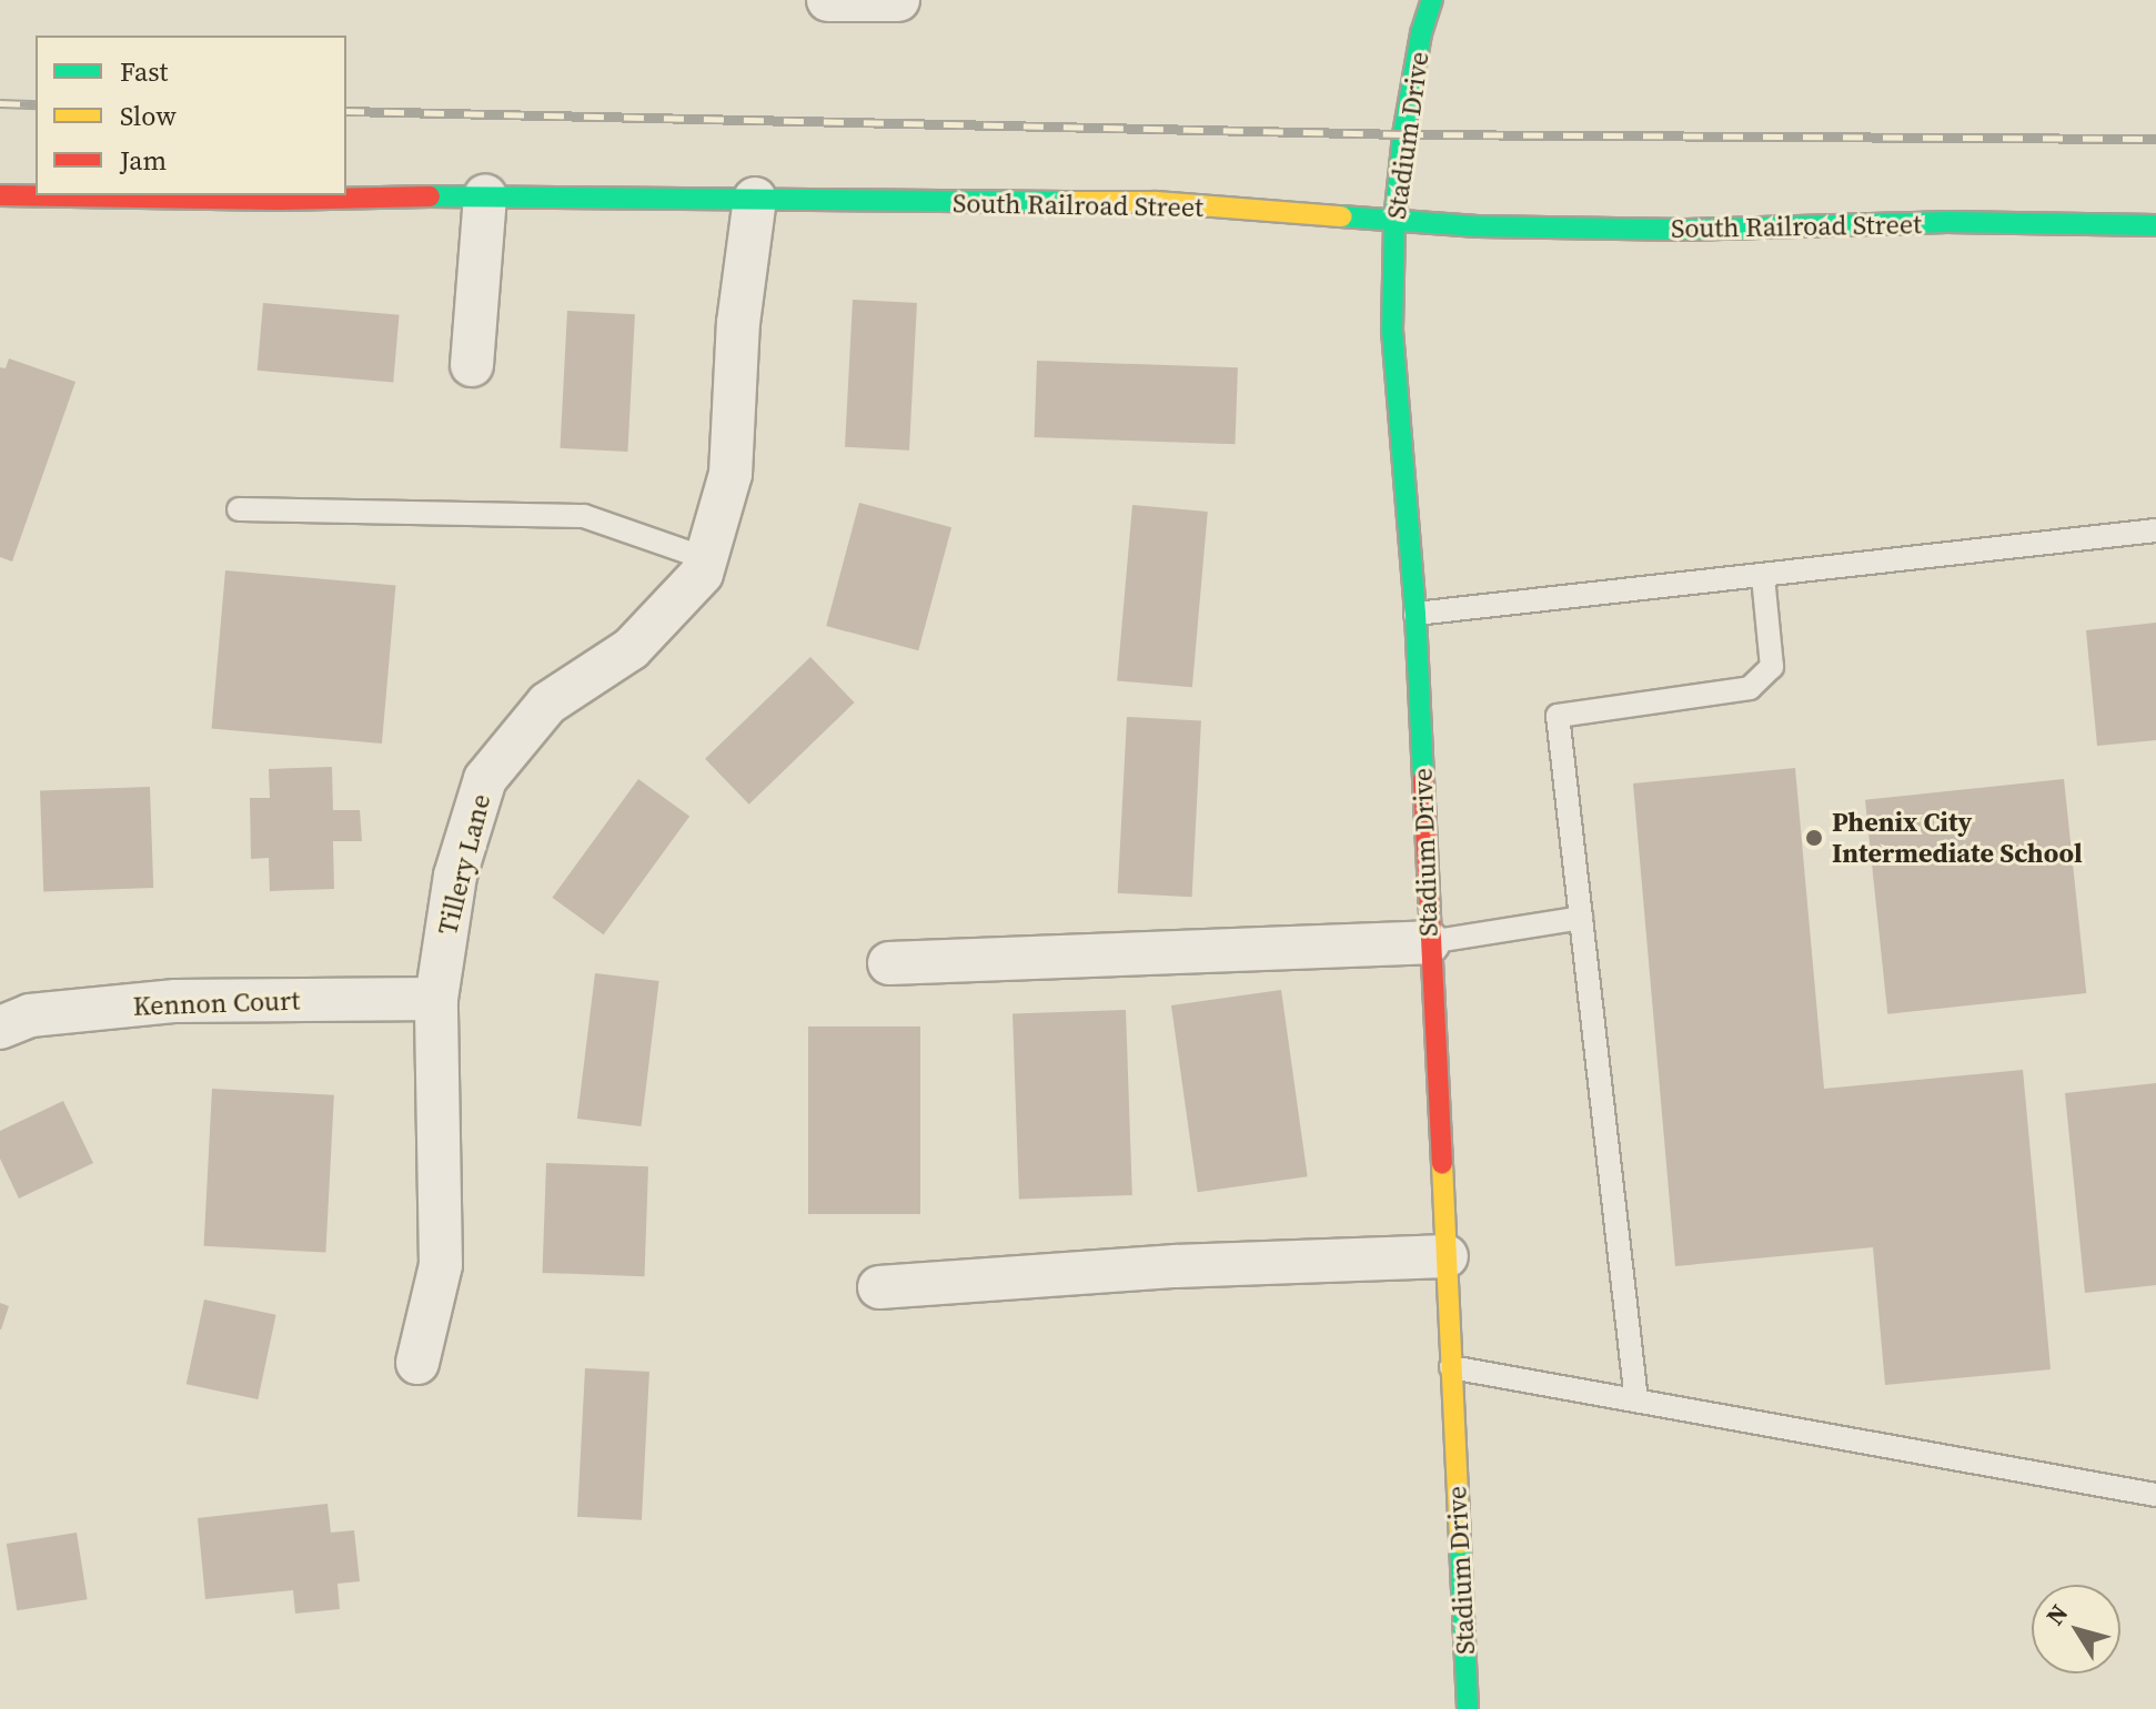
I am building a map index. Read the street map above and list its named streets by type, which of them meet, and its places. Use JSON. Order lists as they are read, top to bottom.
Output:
{
  "streets": {
    "street": [
      "Stadium Drive",
      "South Railroad Street",
      "Tillery Lane",
      "Kennon Court"
    ]
  },
  "crossings": [
    ["Stadium Drive", "South Railroad Street"],
    ["South Railroad Street", "Tillery Lane"],
    ["Tillery Lane", "Kennon Court"]
  ],
  "places": ["Phenix City Intermediate School"],
  "legend": ["Fast", "Slow", "Jam"],
  "north": "top left"
}
